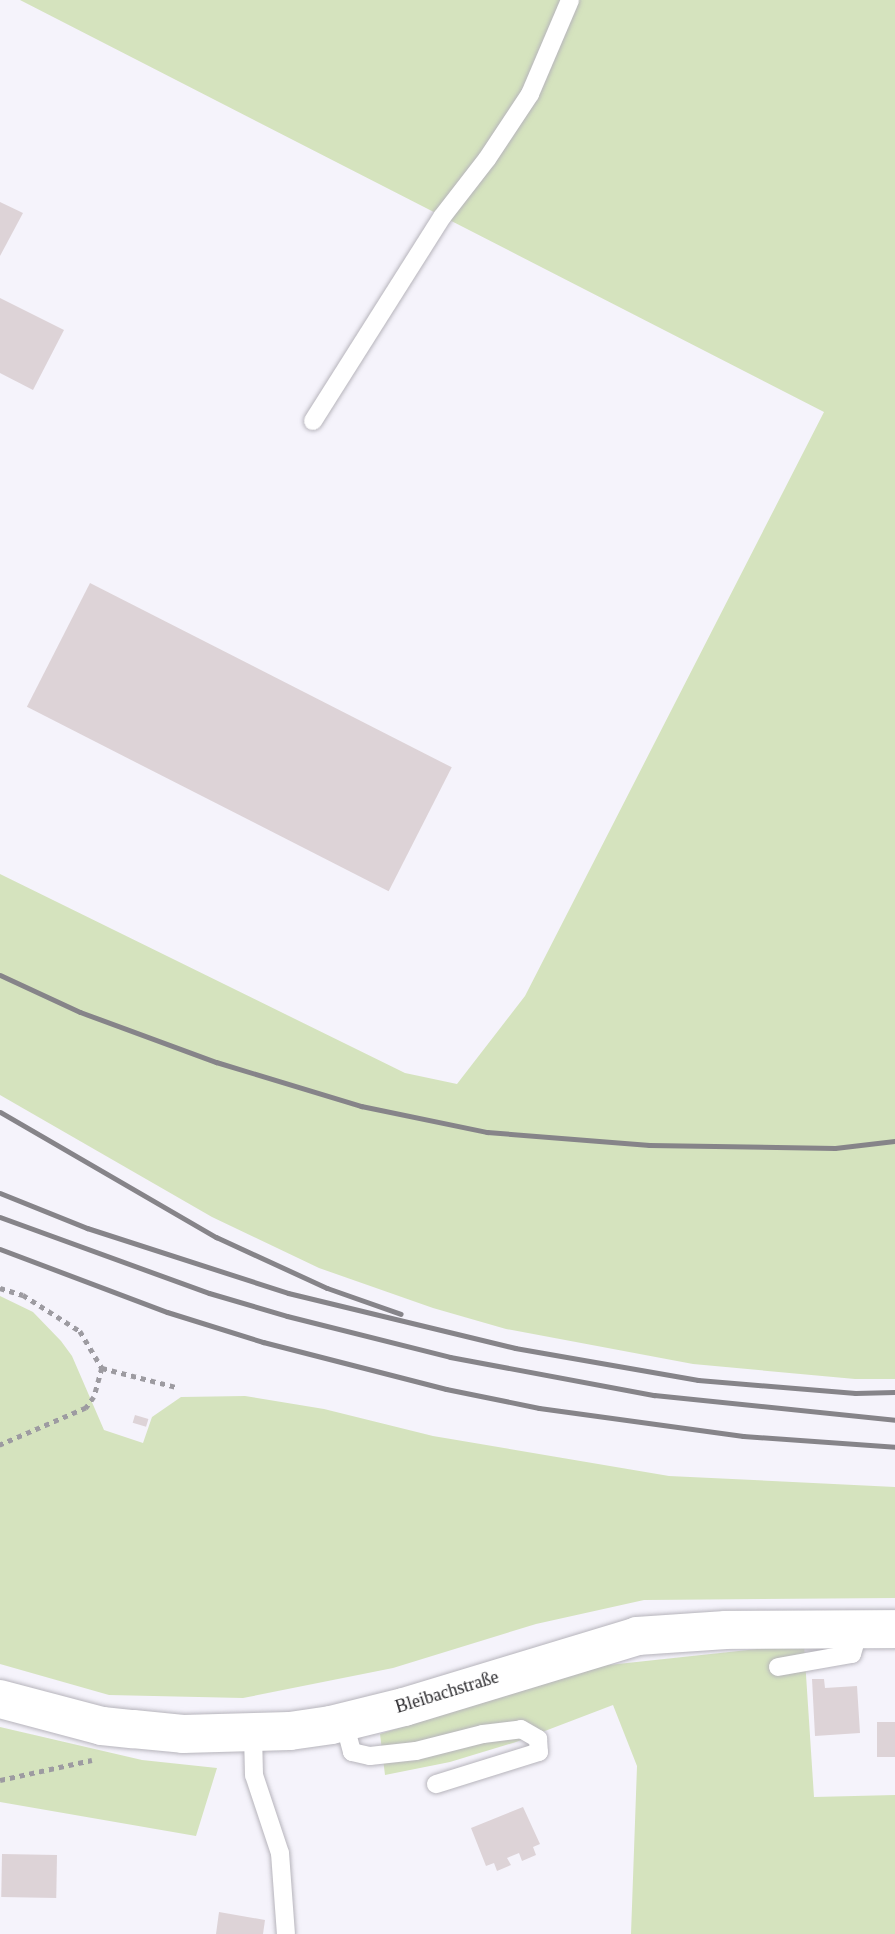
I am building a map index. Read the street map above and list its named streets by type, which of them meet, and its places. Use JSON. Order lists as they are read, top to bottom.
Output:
{
  "streets": {
    "main road": ["Bleibachstraße"]
  }
}
